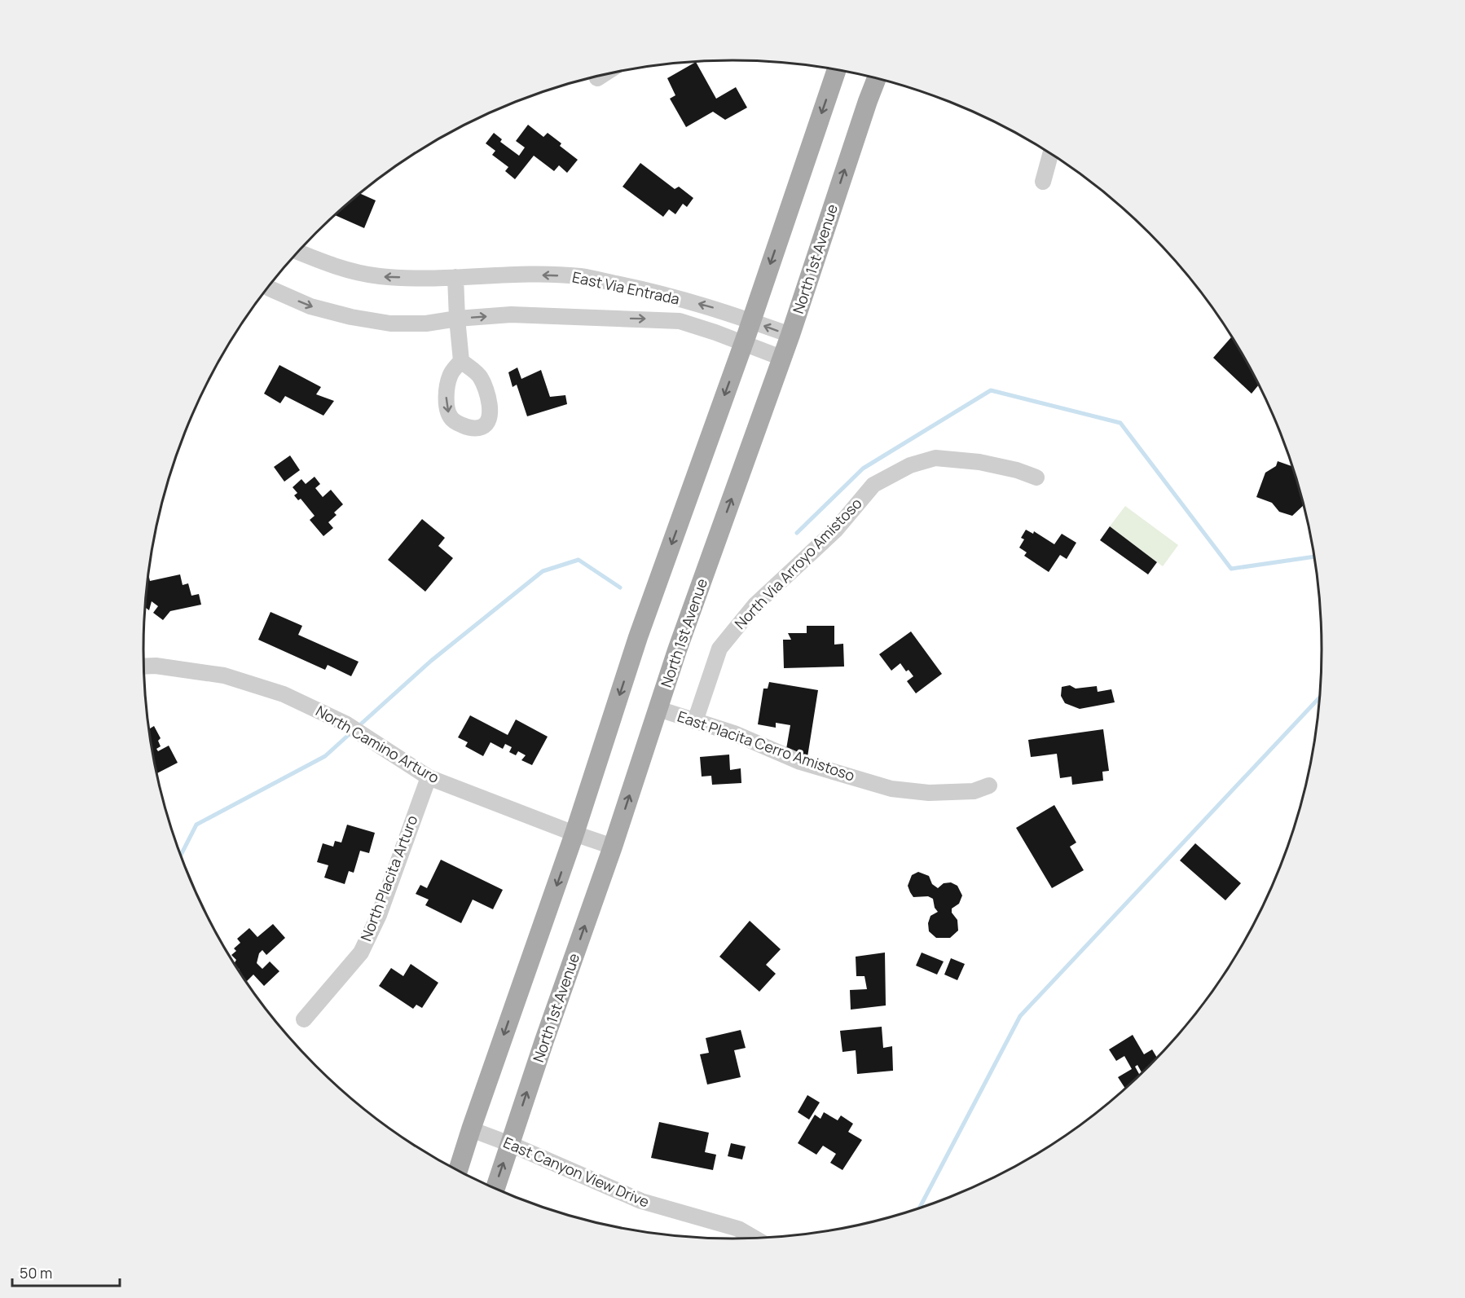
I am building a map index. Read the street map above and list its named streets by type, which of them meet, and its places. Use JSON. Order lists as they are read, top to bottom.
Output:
{
  "streets": {
    "main road": ["North 1st Avenue"],
    "street": [
      "East Via Entrada",
      "North Via Arroyo Amistoso",
      "North Camino Arturo",
      "East Placita Cerro Amistoso",
      "North Placita Arturo",
      "East Canyon View Drive"
    ]
  },
  "crossings": [
    ["North 1st Avenue", "East Via Entrada"],
    ["North 1st Avenue", "North Camino Arturo"],
    ["North 1st Avenue", "East Placita Cerro Amistoso"],
    ["North 1st Avenue", "East Canyon View Drive"],
    ["North Via Arroyo Amistoso", "East Placita Cerro Amistoso"],
    ["North Camino Arturo", "North Placita Arturo"]
  ],
  "scale_bar": "50 m"
}
